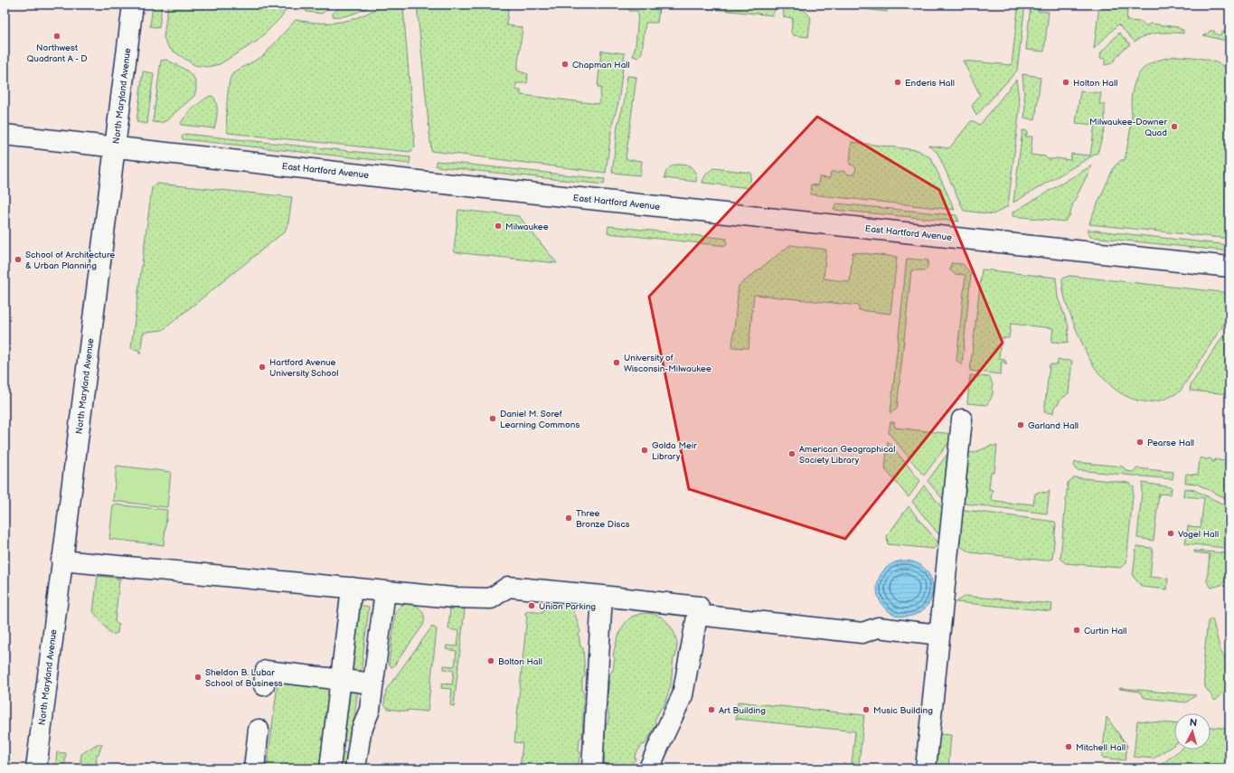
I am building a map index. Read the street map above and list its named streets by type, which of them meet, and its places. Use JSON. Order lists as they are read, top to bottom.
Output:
{
  "streets": {
    "street": ["North Maryland Avenue", "East Hartford Avenue"]
  },
  "crossings": [
    ["North Maryland Avenue", "East Hartford Avenue"]
  ],
  "places": [
    "Northwest Quadrant A - D",
    "Chapman Hall",
    "Enderis Hall",
    "Holton Hall",
    "Milwaukee-Downer Quad",
    "Milwaukee",
    "School of Architecture & Urban Planning",
    "University of Wisconsin-Milwaukee",
    "Hartford Avenue University School",
    "Daniel M. Soref Learning Commons",
    "Garland Hall",
    "Pearse Hall",
    "Golda Meir Library",
    "American Geographical Society Library",
    "Three Bronze Discs",
    "Vogel Hall",
    "Union Parking",
    "Curtin Hall",
    "Bolton Hall",
    "Sheldon B. Lubar School of Business",
    "Art Building",
    "Music Building",
    "Mitchell Hall"
  ],
  "north": "top"
}
